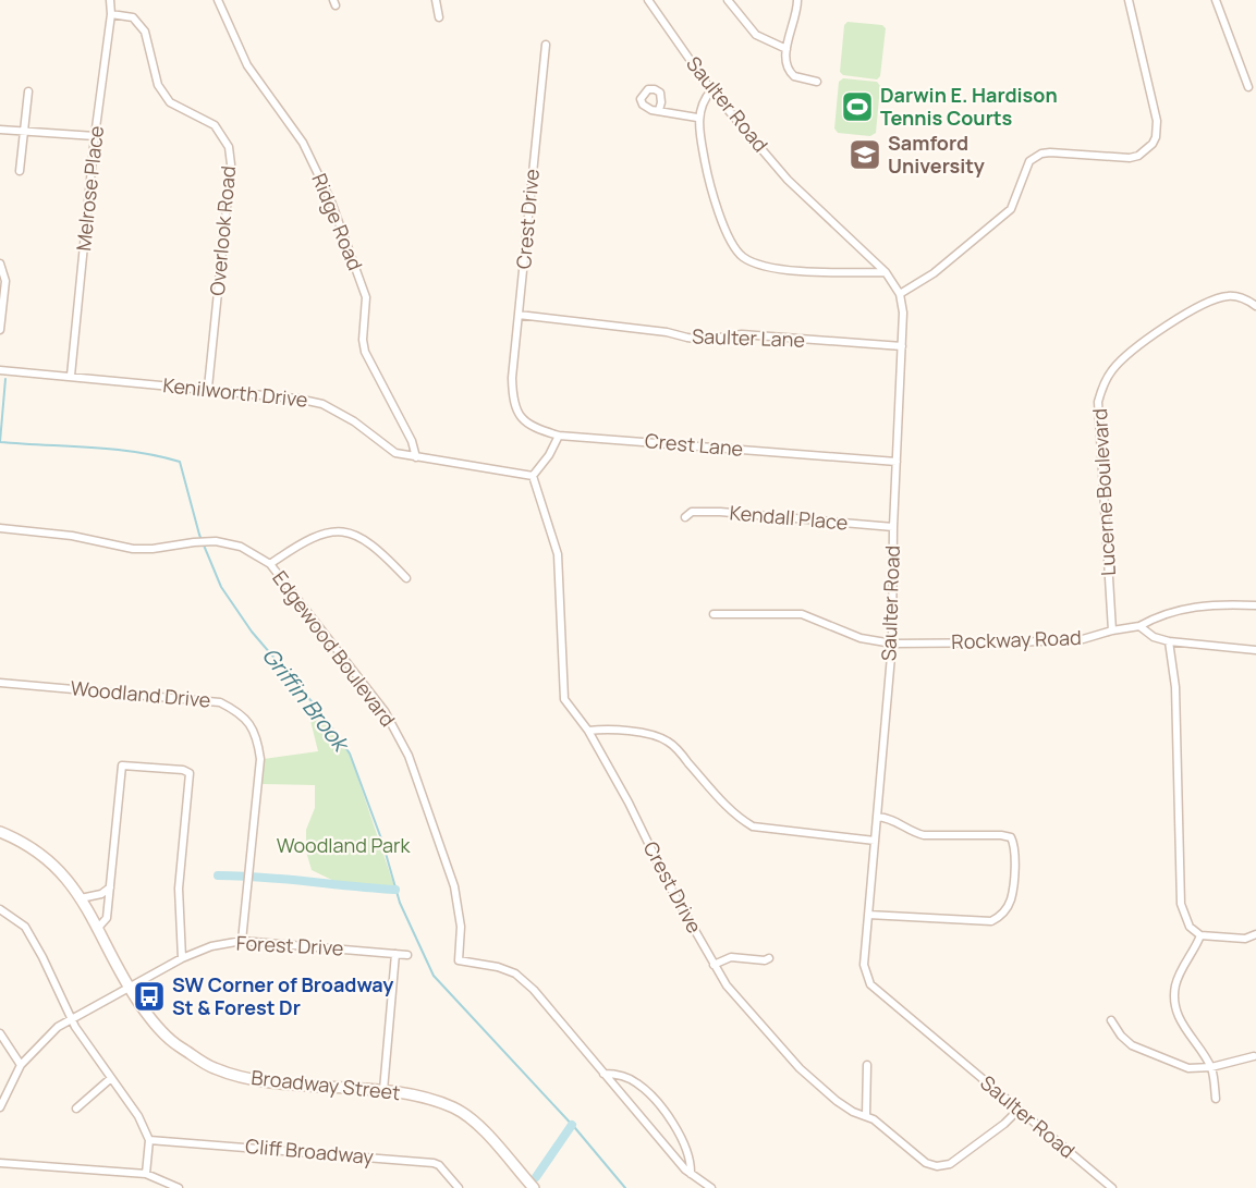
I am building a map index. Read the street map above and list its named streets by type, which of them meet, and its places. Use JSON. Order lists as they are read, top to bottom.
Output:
{
  "streets": {
    "street": [
      "Saulter Road",
      "Melrose Place",
      "Crest Drive",
      "Ridge Road",
      "Overlook Road",
      "Saulter Lane",
      "Kenilworth Drive",
      "Crest Lane",
      "Lucerne Boulevard",
      "Kendall Place",
      "Rockway Road",
      "Edgewood Boulevard",
      "Woodland Drive",
      "Forest Drive",
      "Broadway Street",
      "Cliff Broadway"
    ]
  },
  "crossings": [
    ["Saulter Road", "Crest Drive"],
    ["Saulter Road", "Saulter Lane"],
    ["Saulter Road", "Crest Lane"],
    ["Saulter Road", "Kendall Place"],
    ["Saulter Road", "Rockway Road"],
    ["Melrose Place", "Overlook Road"],
    ["Melrose Place", "Kenilworth Drive"],
    ["Crest Drive", "Saulter Lane"],
    ["Crest Drive", "Kenilworth Drive"],
    ["Crest Drive", "Crest Lane"],
    ["Ridge Road", "Kenilworth Drive"],
    ["Overlook Road", "Kenilworth Drive"],
    ["Lucerne Boulevard", "Rockway Road"],
    ["Woodland Drive", "Forest Drive"],
    ["Forest Drive", "Broadway Street"]
  ],
  "water": ["Griffin Brook"],
  "parks": ["Woodland Park"],
  "places": {
    "sports": ["Darwin E. Hardison Tennis Courts"],
    "school or university": ["Samford University"],
    "bus stop": ["SW Corner of Broadway St & Forest Dr"]
  }
}
